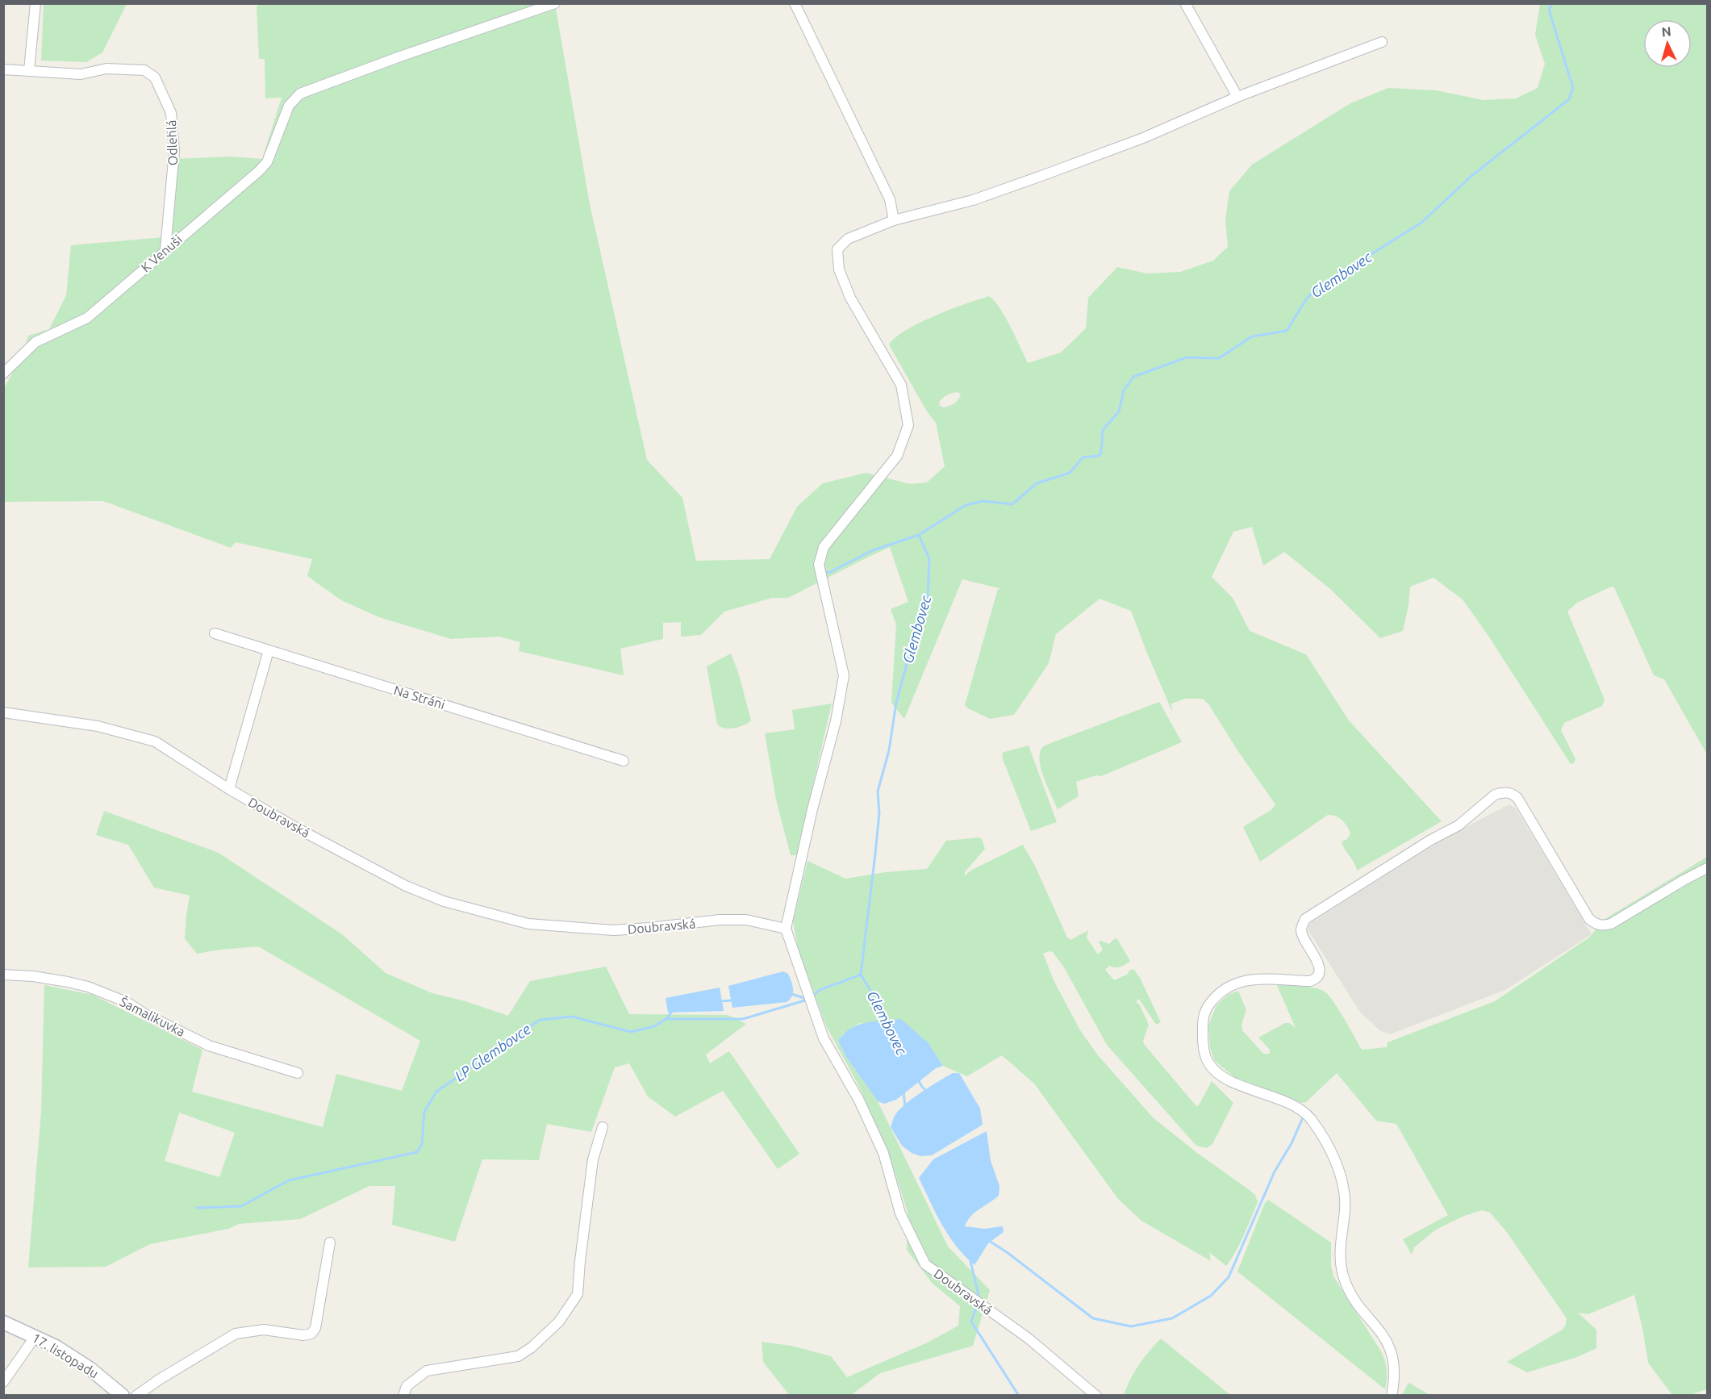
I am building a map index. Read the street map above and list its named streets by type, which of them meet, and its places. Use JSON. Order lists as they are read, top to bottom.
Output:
{
  "streets": {
    "main road": ["17. listopadu"],
    "street": [
      "Odlehlá",
      "K Venuši",
      "Na Stráni",
      "Doubravská",
      "Šamalikuvka"
    ]
  },
  "crossings": [
    ["Odlehlá", "K Venuši"]
  ],
  "water": ["Glembovec", "LP Glembovce"],
  "north": "top"
}
